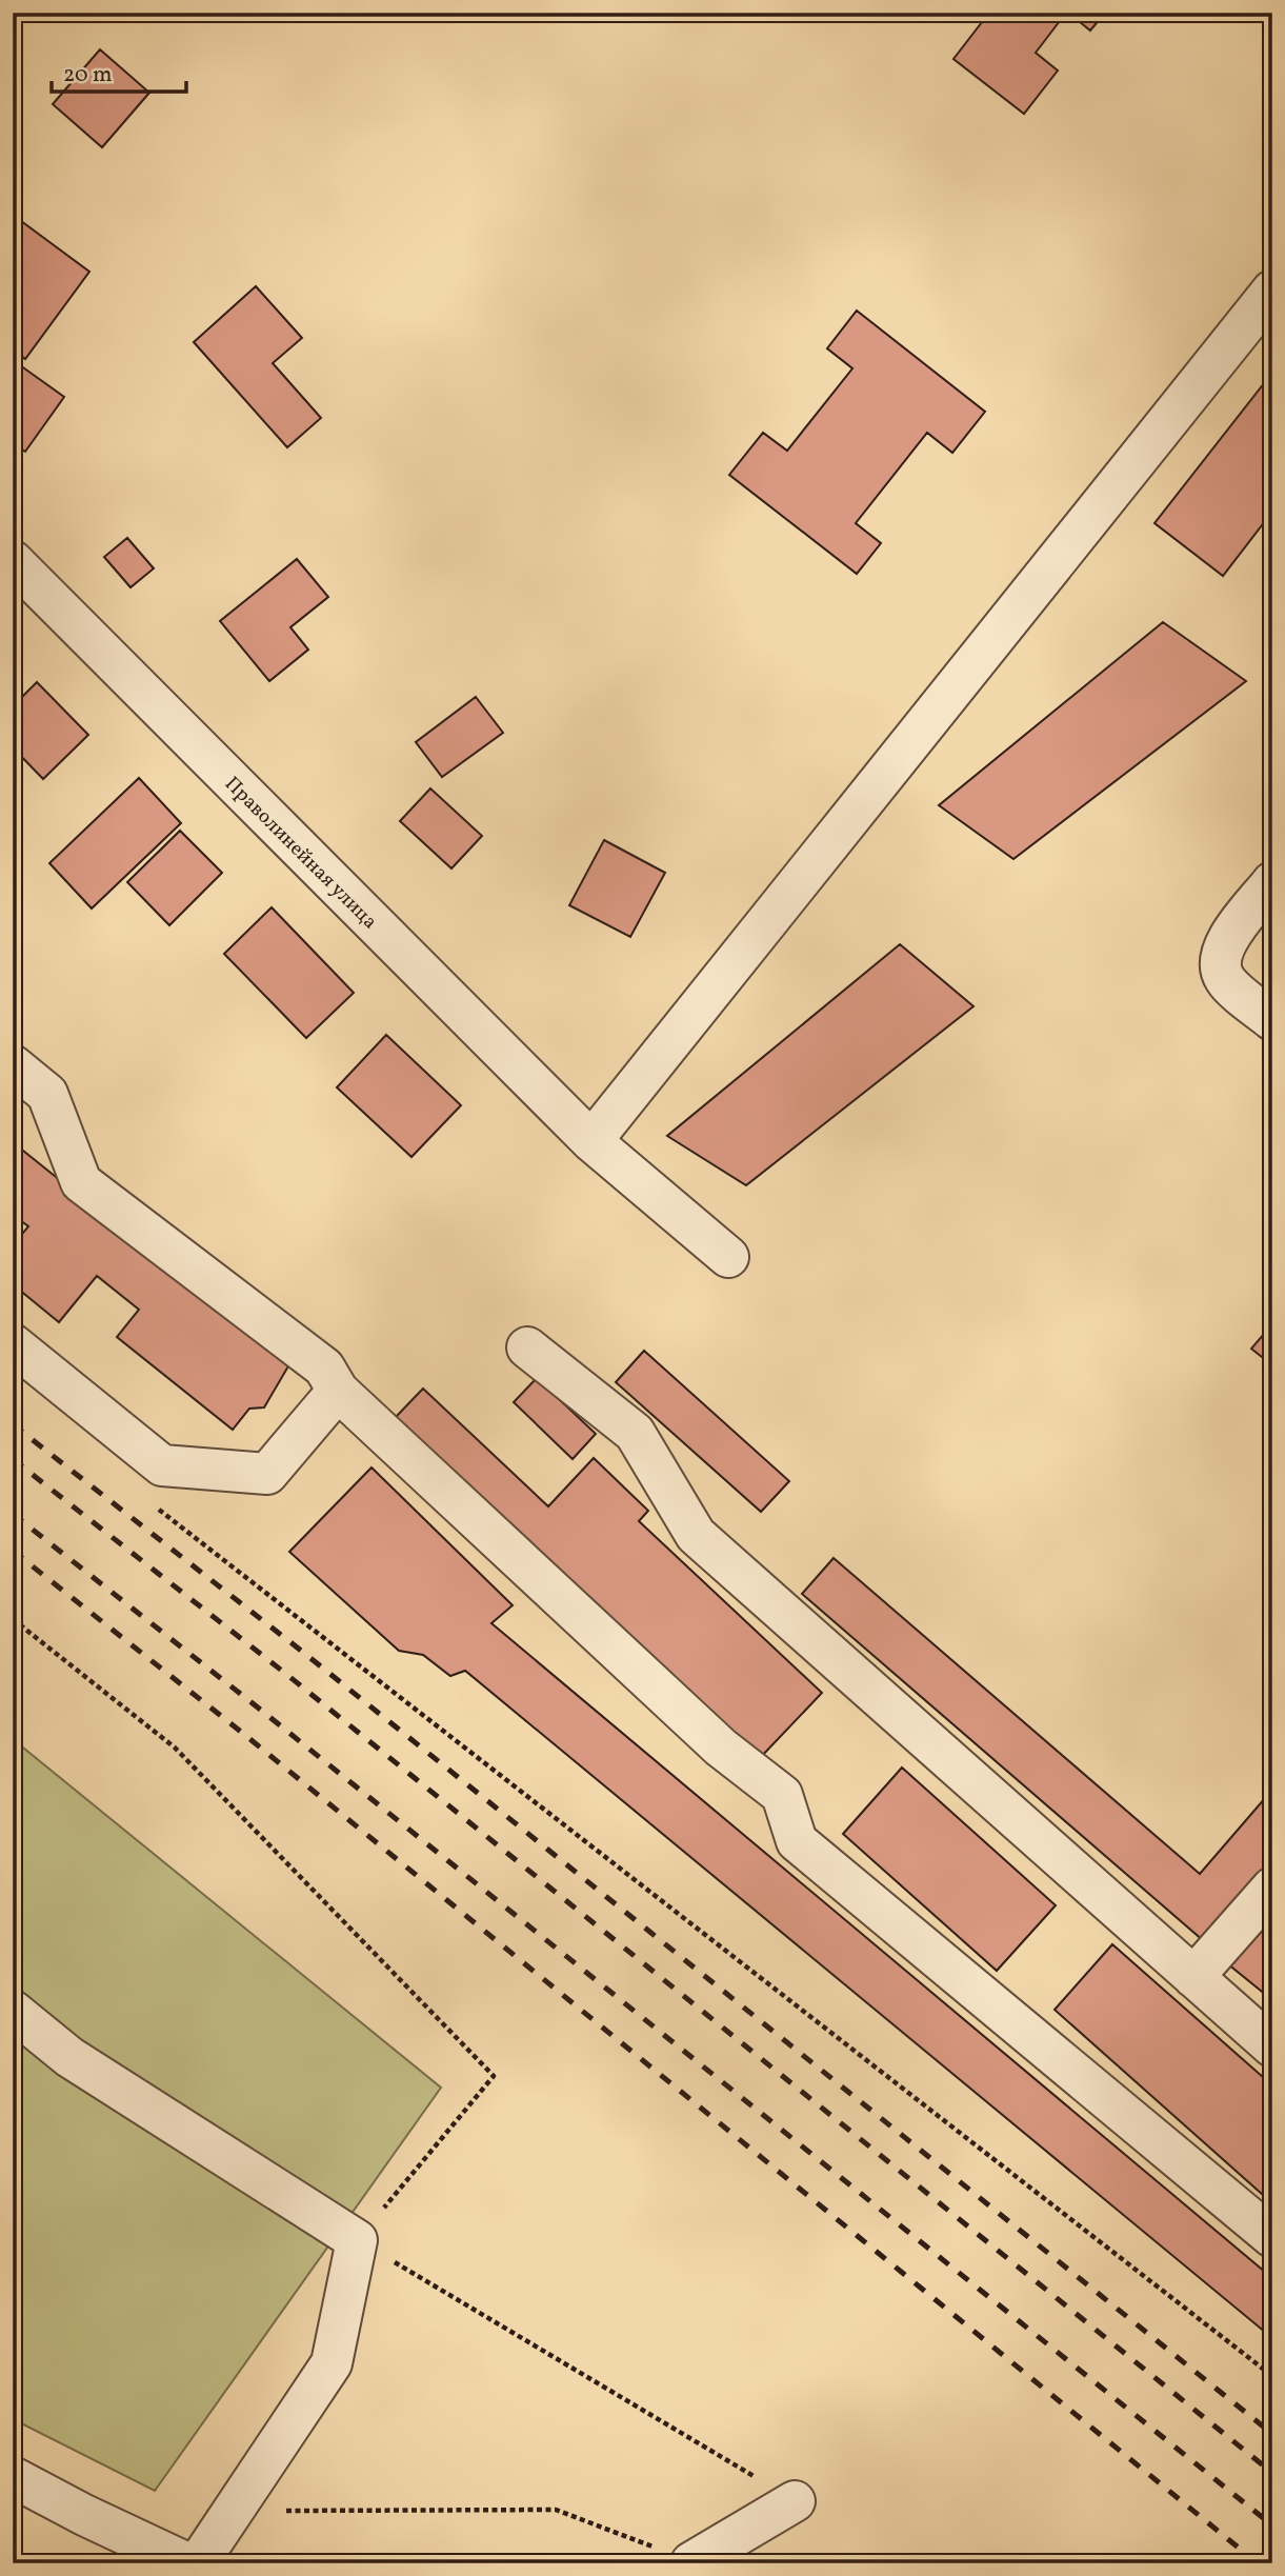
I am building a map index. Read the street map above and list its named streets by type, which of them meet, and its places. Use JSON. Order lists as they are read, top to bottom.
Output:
{
  "streets": {
    "street": ["Праволинейная улица"]
  },
  "scale_bar": "20 m"
}
